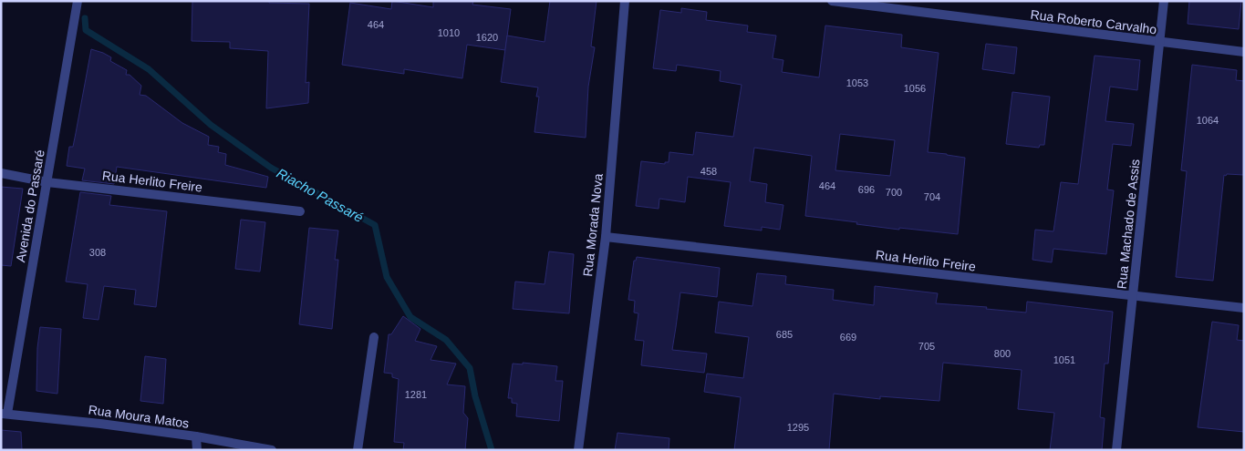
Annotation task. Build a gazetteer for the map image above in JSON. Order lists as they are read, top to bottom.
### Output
{
  "streets": {
    "street": [
      "Rua Roberto Carvalho",
      "Rua Herlito Freire",
      "Avenida do Passaré",
      "Rua Machado de Assis",
      "Rua Morada Nova",
      "Rua Moura Matos"
    ]
  },
  "crossings": [
    ["Rua Roberto Carvalho", "Rua Machado de Assis"],
    ["Rua Herlito Freire", "Avenida do Passaré"],
    ["Rua Herlito Freire", "Rua Machado de Assis"],
    ["Rua Herlito Freire", "Rua Morada Nova"],
    ["Avenida do Passaré", "Rua Moura Matos"]
  ],
  "water": ["Riacho Passaré"],
  "house_numbers": [
    "464",
    "1010",
    "1620",
    "1053",
    "1056",
    "1064",
    "458",
    "464",
    "696",
    "700",
    "704",
    "308",
    "685",
    "669",
    "705",
    "800",
    "1051",
    "1281",
    "1295"
  ]
}
